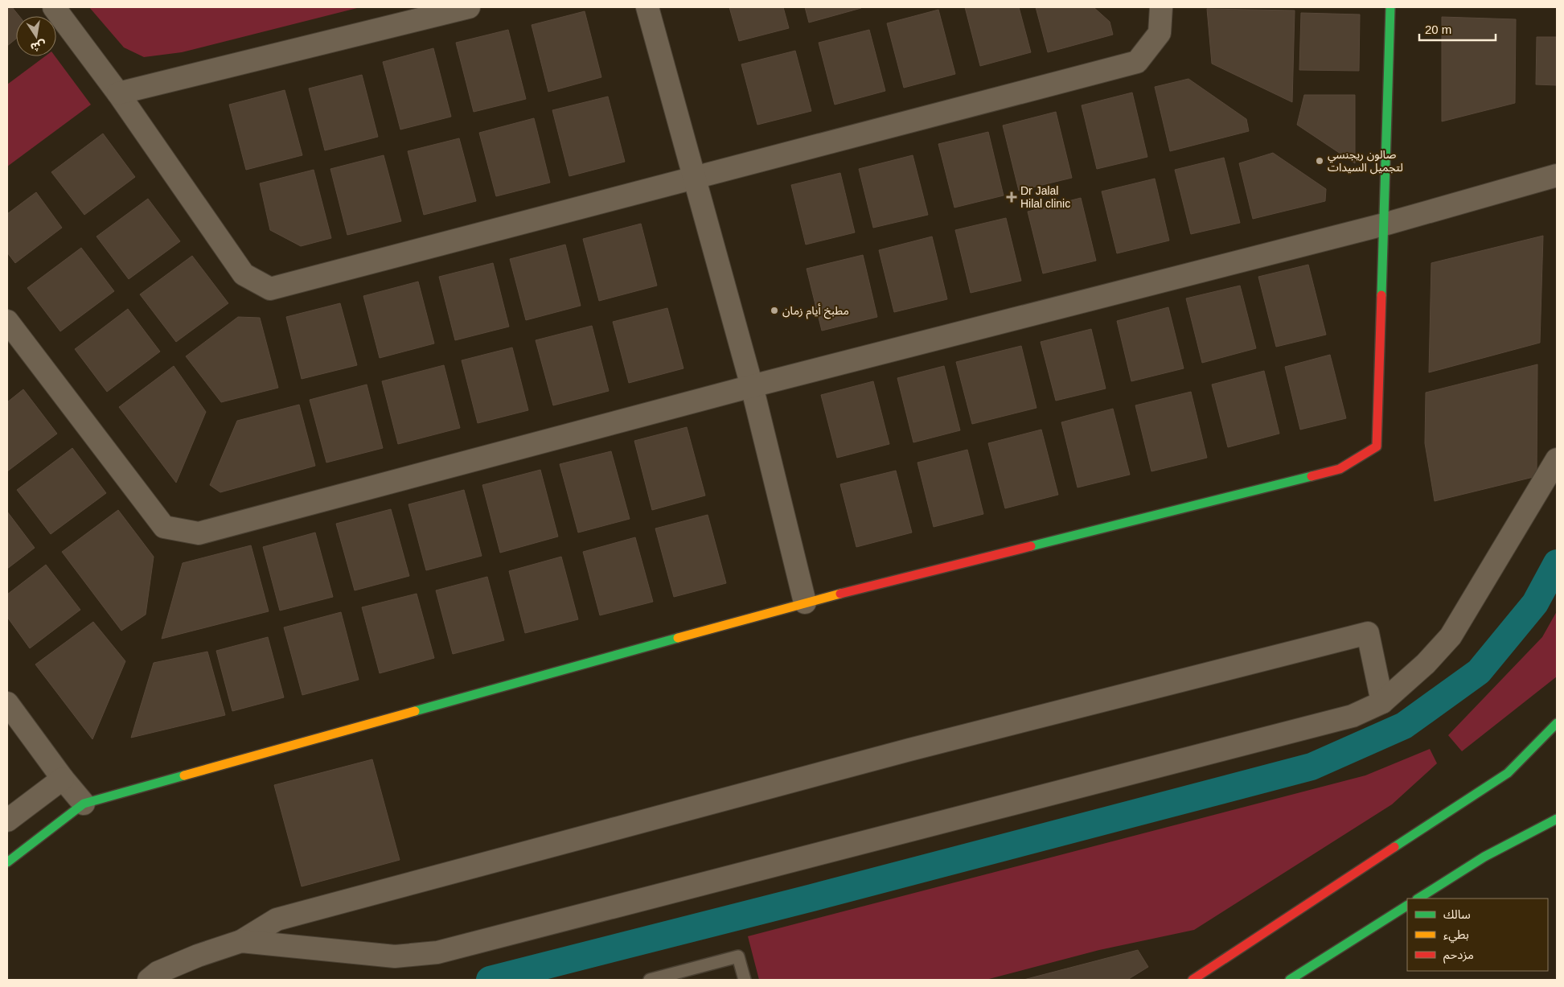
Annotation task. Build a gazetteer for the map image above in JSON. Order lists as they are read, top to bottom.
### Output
{
  "places": {
    "other": ["صالون ريجنسي لتجميل السيدات", "مطبخ أيام زمان"],
    "health": ["Dr Jalal Hilal clinic"]
  },
  "legend": ["سالك", "بطيء", "مزدحم"],
  "scale_bar": "20 m",
  "north": "bottom"
}
